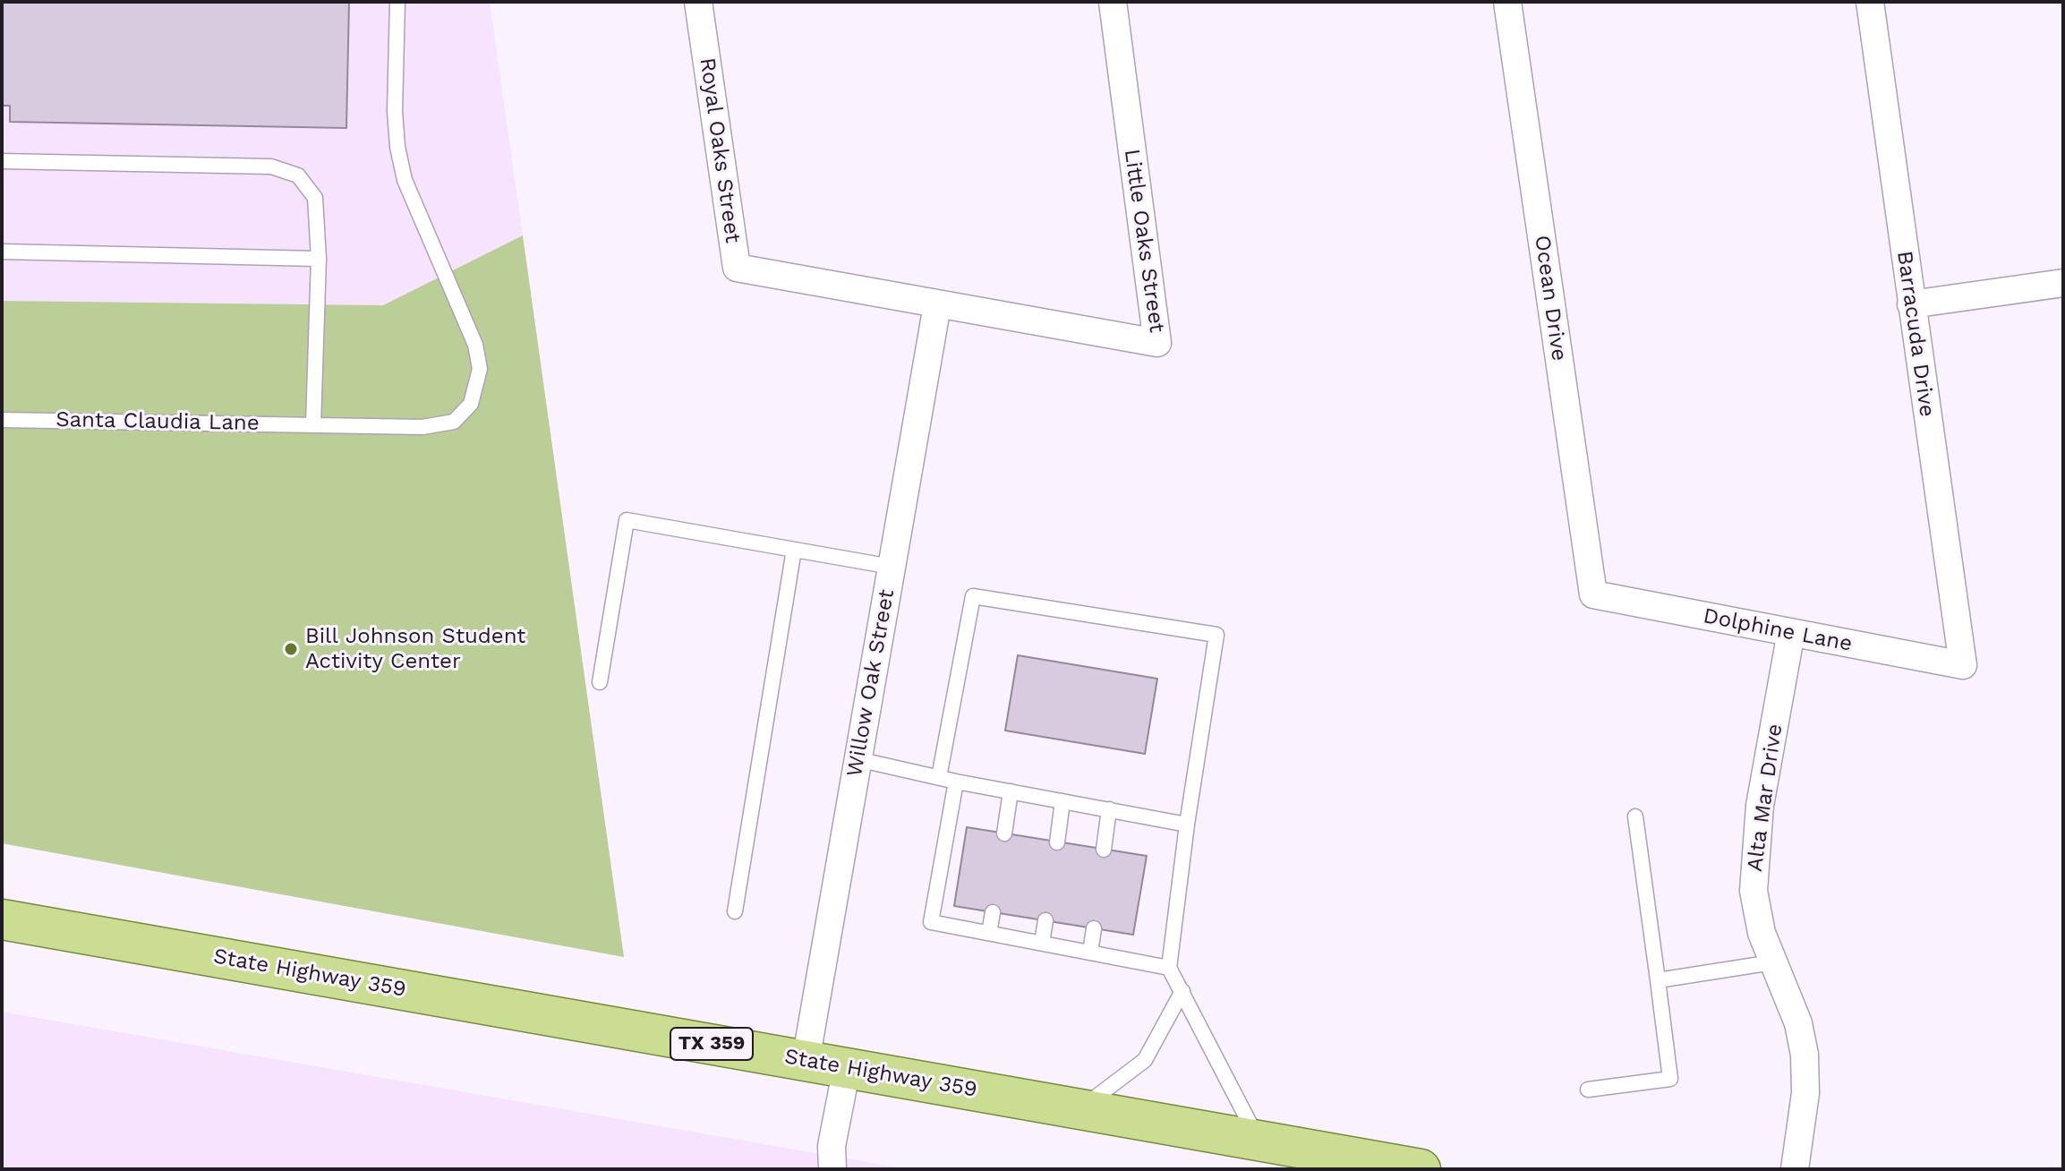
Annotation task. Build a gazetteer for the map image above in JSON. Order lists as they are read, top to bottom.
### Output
{
  "streets": {
    "main road": ["State Highway 359", "TX 359"],
    "street": [
      "Royal Oaks Street",
      "Little Oaks Street",
      "Ocean Drive",
      "Barracuda Drive",
      "Dolphine Lane",
      "Willow Oak Street",
      "Alta Mar Drive"
    ],
    "lane": ["Santa Claudia Lane"]
  },
  "crossings": [
    ["Royal Oaks Street", "Little Oaks Street"],
    ["Royal Oaks Street", "Willow Oak Street"],
    ["Little Oaks Street", "Willow Oak Street"],
    ["Ocean Drive", "Dolphine Lane"],
    ["Barracuda Drive", "Dolphine Lane"],
    ["Dolphine Lane", "Alta Mar Drive"],
    ["Willow Oak Street", "State Highway 359"]
  ],
  "places": ["Bill Johnson Student Activity Center"]
}
